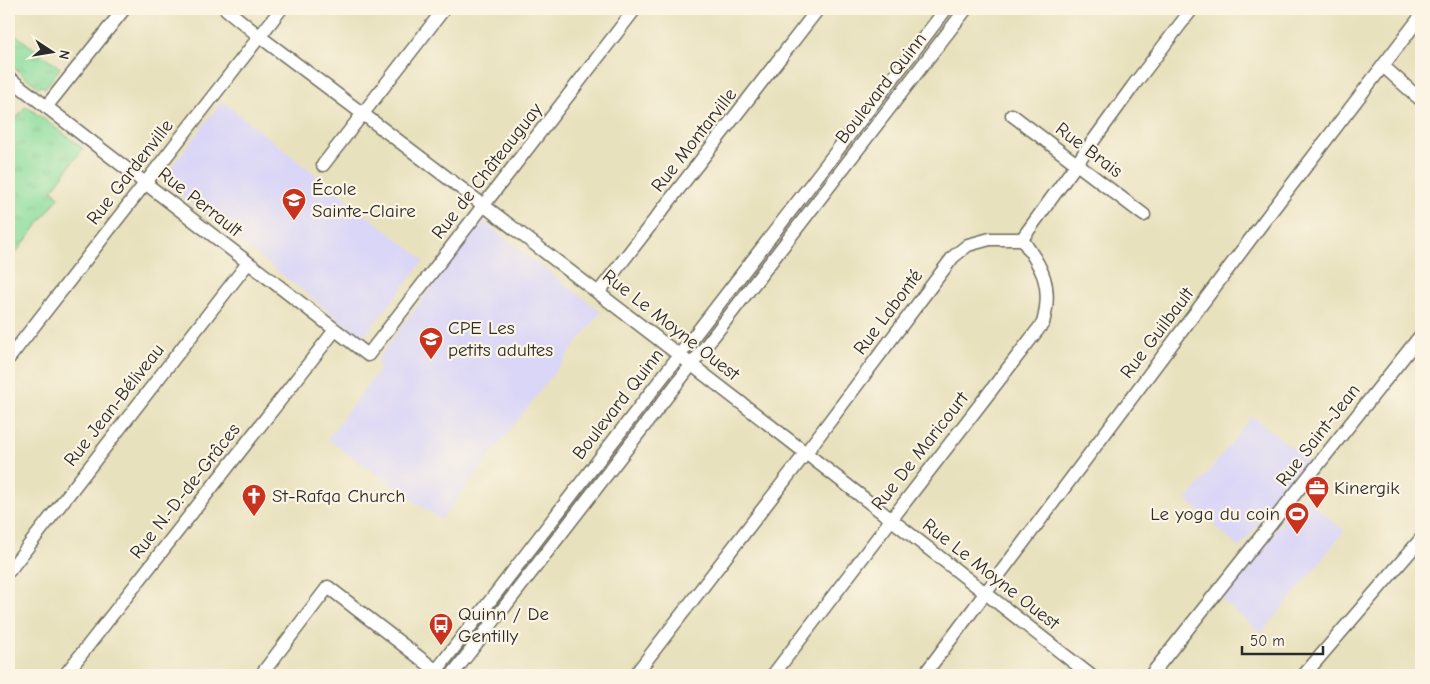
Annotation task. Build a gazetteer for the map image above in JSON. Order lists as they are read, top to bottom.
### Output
{
  "streets": {
    "street": [
      "Boulevard Quinn",
      "Rue Montarville",
      "Rue Brais",
      "Rue de Châteauguay",
      "Rue Gardenville",
      "Rue Perrault",
      "Rue Labonté",
      "Rue Le Moyne Ouest",
      "Rue Guilbault",
      "Rue Jean-Béliveau",
      "Rue Saint-Jean",
      "Rue De Maricourt",
      "Rue N.-D.-de-Grâces"
    ]
  },
  "crossings": [
    ["Boulevard Quinn", "Rue Le Moyne Ouest"],
    ["Rue Montarville", "Rue Le Moyne Ouest"],
    ["Rue de Châteauguay", "Rue Perrault"],
    ["Rue de Châteauguay", "Rue Le Moyne Ouest"],
    ["Rue Gardenville", "Rue Perrault"],
    ["Rue Gardenville", "Rue Le Moyne Ouest"],
    ["Rue Perrault", "Rue Jean-Béliveau"],
    ["Rue Perrault", "Rue N.-D.-de-Grâces"],
    ["Rue Labonté", "Rue Le Moyne Ouest"],
    ["Rue Labonté", "Rue De Maricourt"],
    ["Rue Le Moyne Ouest", "Rue Guilbault"],
    ["Rue Le Moyne Ouest", "Rue De Maricourt"]
  ],
  "places": {
    "school or university": ["École Sainte-Claire", "CPE Les petits adultes"],
    "office": ["Kinergik"],
    "church": ["St-Rafqa Church"],
    "sports": ["Le yoga du coin"],
    "bus stop": ["Quinn / De Gentilly"]
  },
  "scale_bar": "50 m",
  "north": "right"
}
